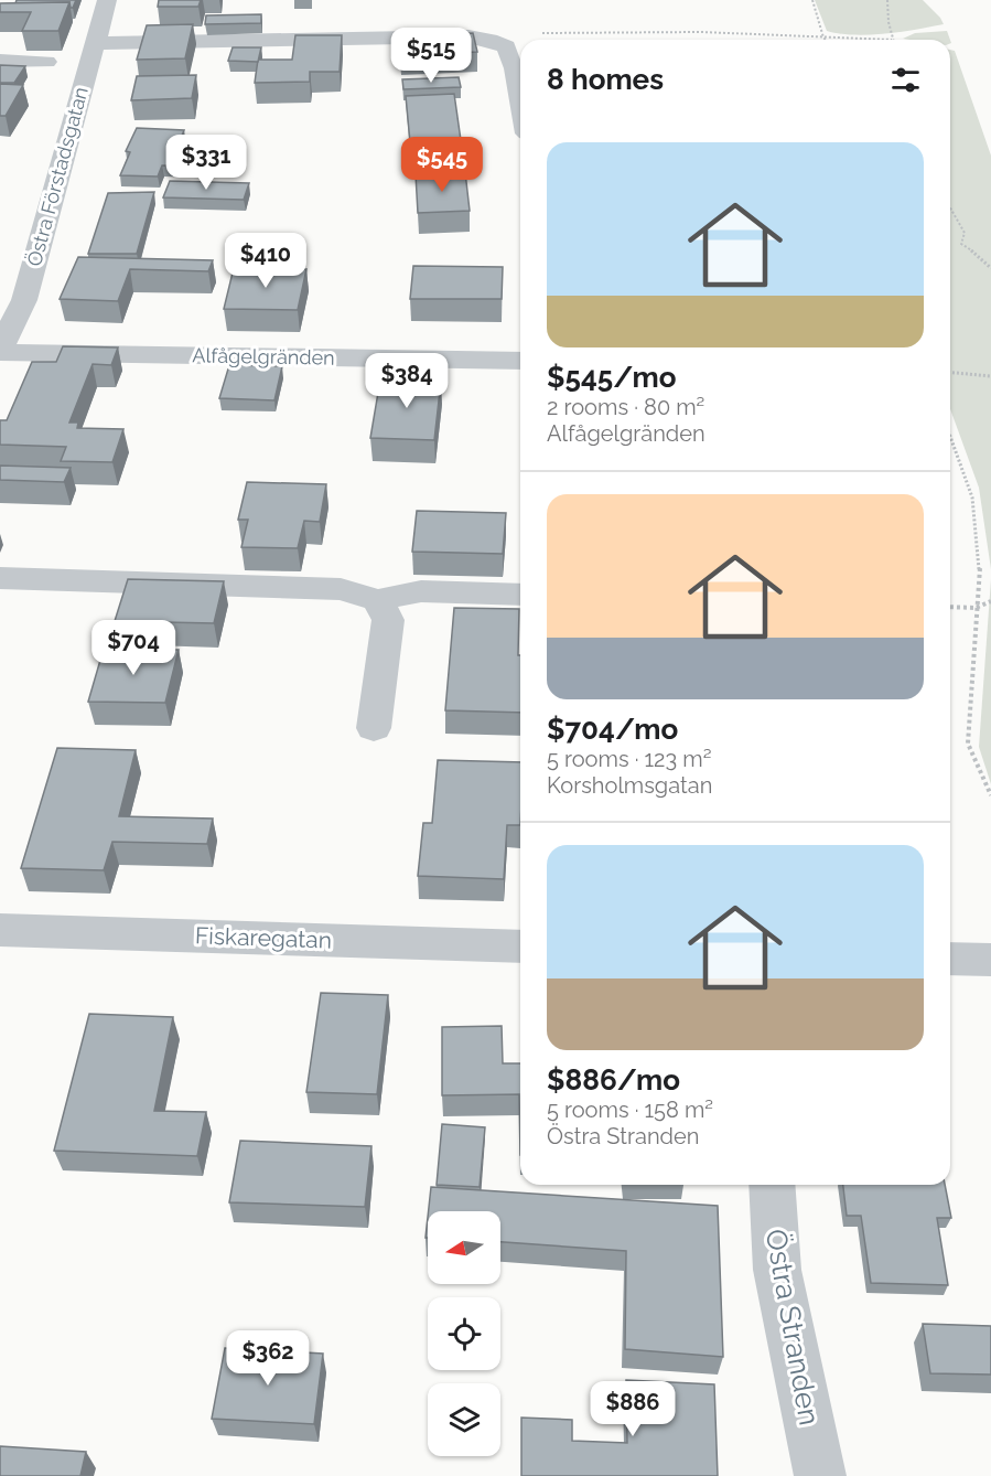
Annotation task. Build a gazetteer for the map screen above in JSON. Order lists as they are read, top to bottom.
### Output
{
  "streets": {
    "street": [
      "Östra Förstadsgatan",
      "Alfågelgränden",
      "Fiskaregatan",
      "Östra Stranden"
    ]
  },
  "crossings": [
    ["Östra Förstadsgatan", "Alfågelgränden"]
  ],
  "north": "left",
  "page": {
    "price": [
      "$515",
      "$331",
      "$545",
      "$410",
      "$384",
      "$704",
      "$362",
      "$886"
    ],
    "heading": "8 homes",
    "list": [
      {
        "name": "$545/mo",
        "note": "2 rooms · 80 m² · Alfågelgränden"
      },
      {
        "name": "$704/mo",
        "note": "5 rooms · 123 m² · Korsholmsgatan"
      },
      {
        "name": "$886/mo",
        "note": "5 rooms · 158 m² · Östra Stranden"
      }
    ]
  }
}
